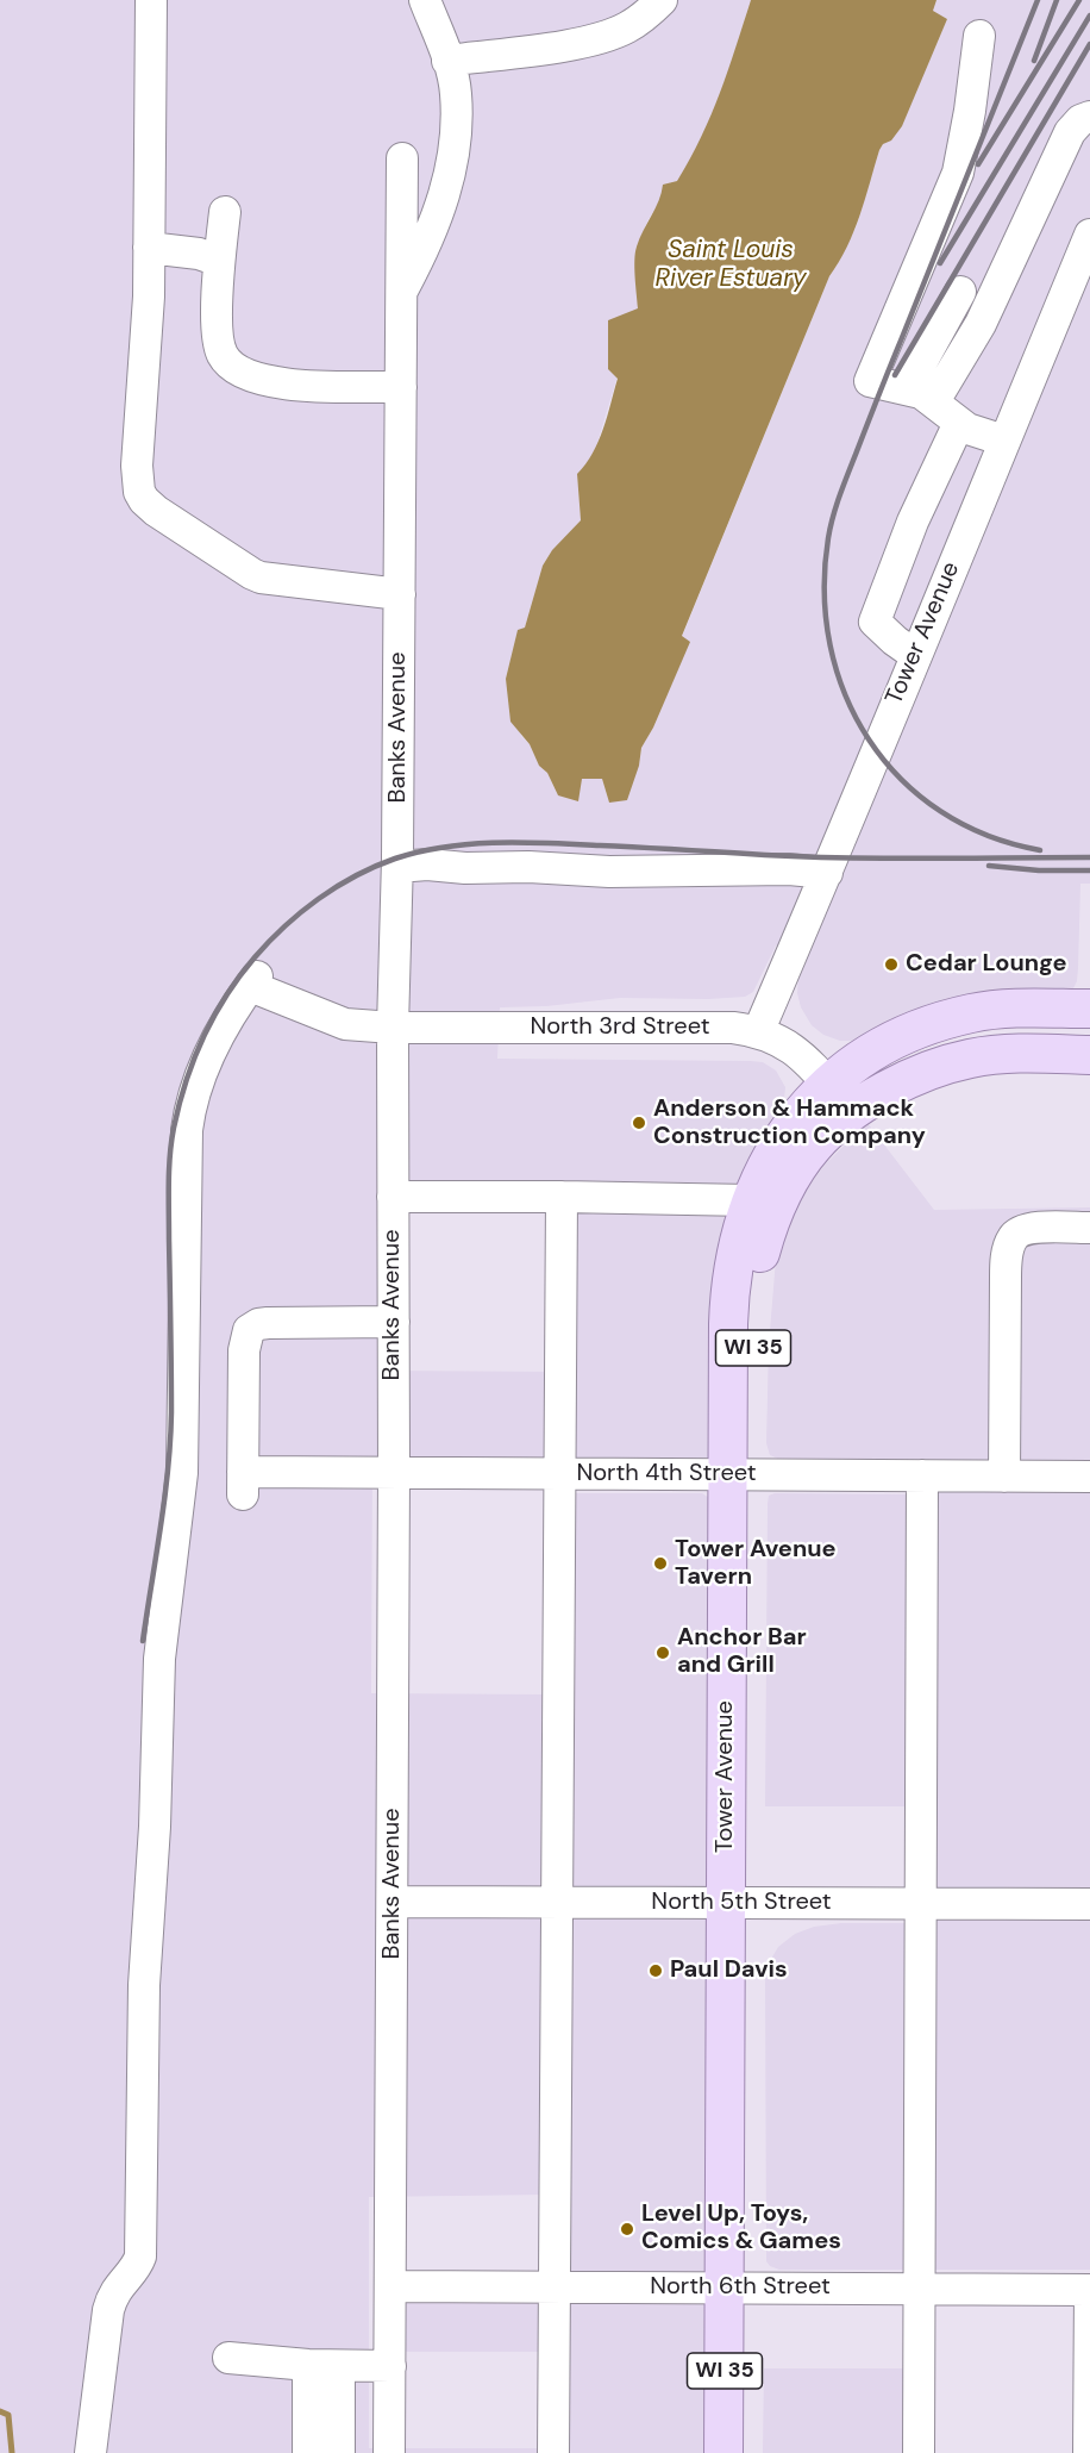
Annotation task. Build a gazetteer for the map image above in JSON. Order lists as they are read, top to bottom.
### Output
{
  "streets": {
    "main road": ["Tower Avenue", "WI 35"],
    "street": [
      "Banks Avenue",
      "North 3rd Street",
      "North 4th Street",
      "North 5th Street",
      "North 6th Street"
    ]
  },
  "crossings": [
    ["Tower Avenue", "North 3rd Street"],
    ["Tower Avenue", "WI 35"],
    ["Tower Avenue", "North 4th Street"],
    ["Tower Avenue", "North 5th Street"],
    ["Tower Avenue", "North 6th Street"],
    ["Banks Avenue", "North 3rd Street"],
    ["Banks Avenue", "North 4th Street"],
    ["Banks Avenue", "North 5th Street"],
    ["Banks Avenue", "North 6th Street"],
    ["North 3rd Street", "WI 35"]
  ],
  "water": ["Saint Louis River Estuary"],
  "places": [
    "Cedar Lounge",
    "Anderson & Hammack Construction Company",
    "Tower Avenue Tavern",
    "Anchor Bar and Grill",
    "Paul Davis",
    "Level Up, Toys, Comics & Games"
  ]
}
